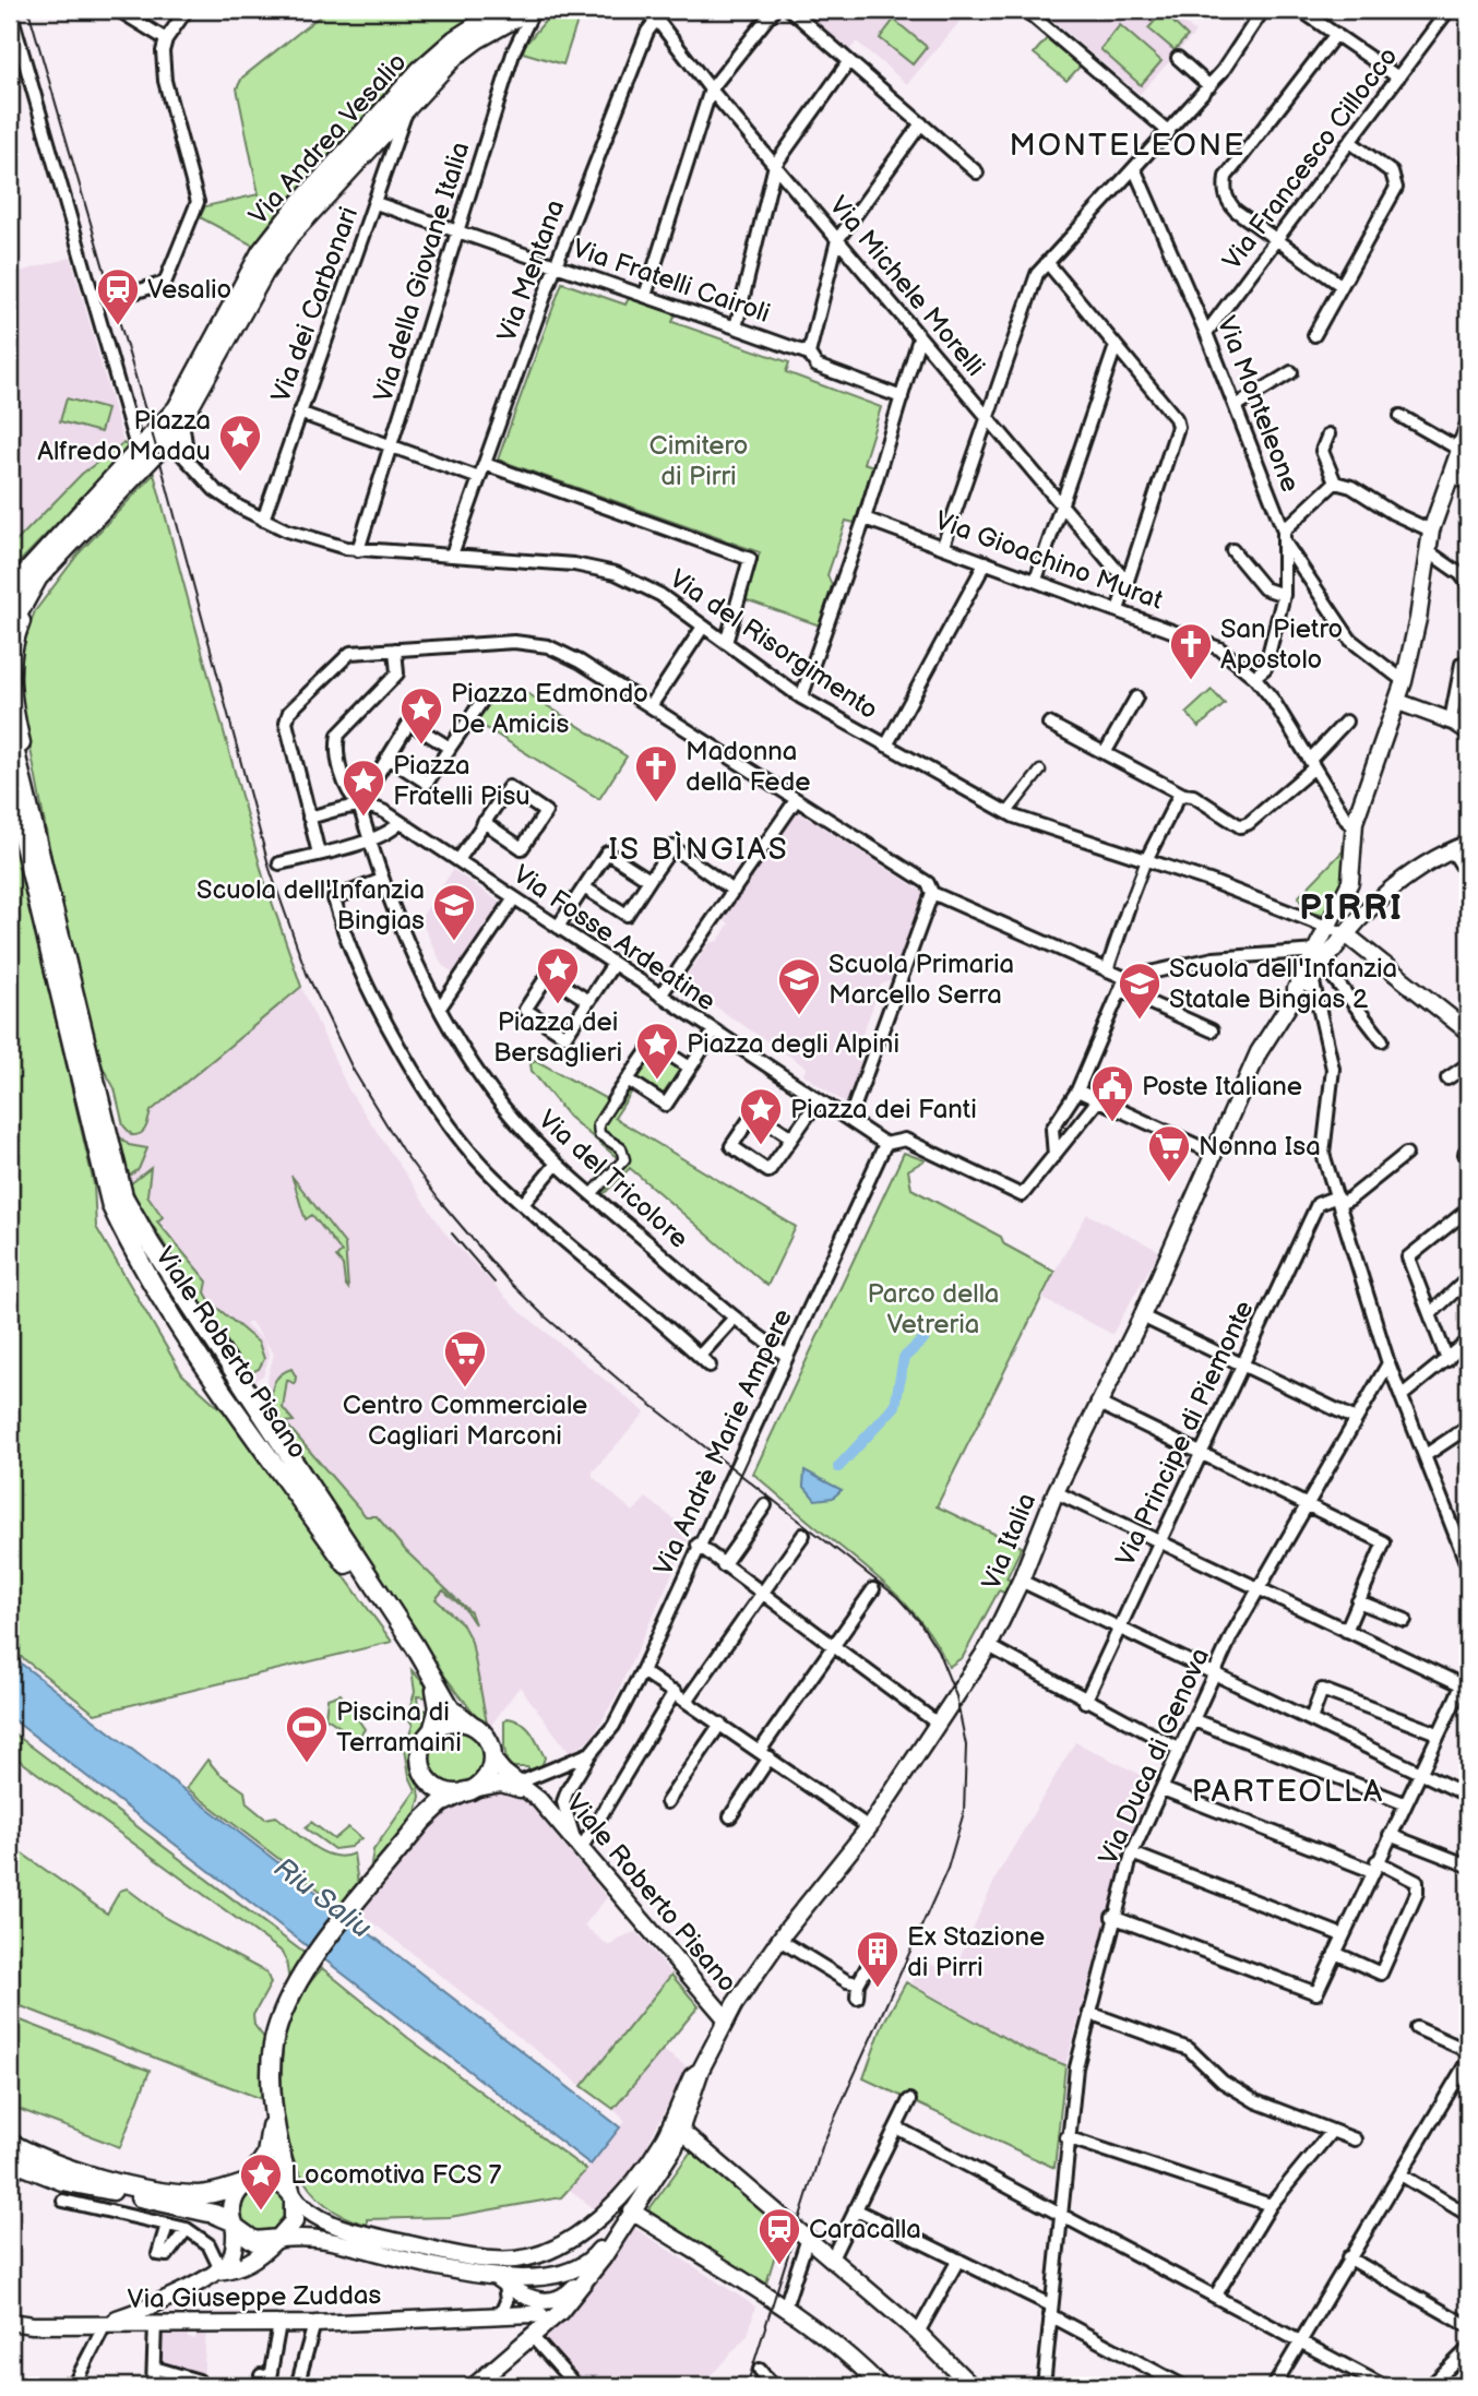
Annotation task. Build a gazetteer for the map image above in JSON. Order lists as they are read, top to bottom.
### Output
{
  "streets": {
    "main road": ["Via Andrea Vesalio", "Viale Roberto Pisano"],
    "street": [
      "Via Francesco Cillocco",
      "Via Mentana",
      "Via della Giovane Italia",
      "Via Fratelli Cairoli",
      "Via Michele Morelli",
      "Via dei Carbonari",
      "Via Monteleone",
      "Via Gioachino Murat",
      "Via del Risorgimento",
      "Via Fosse Ardeatine",
      "Via del Tricolore",
      "Via Principe di Piemonte",
      "Via Andrè Marie Ampere",
      "Via Italia",
      "Via Duca di Genova",
      "Via Giuseppe Zuddas"
    ]
  },
  "crossings": [
    ["Via Andrea Vesalio", "Via della Giovane Italia"],
    ["Via Andrea Vesalio", "Via dei Carbonari"],
    ["Via Andrea Vesalio", "Via del Risorgimento"],
    ["Via Andrea Vesalio", "Viale Roberto Pisano"],
    ["Via Francesco Cillocco", "Via Monteleone"],
    ["Via Mentana", "Via Fratelli Cairoli"],
    ["Via Mentana", "Via Michele Morelli"],
    ["Via Mentana", "Via del Risorgimento"],
    ["Via della Giovane Italia", "Via Fratelli Cairoli"],
    ["Via della Giovane Italia", "Via del Risorgimento"],
    ["Via Fratelli Cairoli", "Via dei Carbonari"],
    ["Via dei Carbonari", "Via del Risorgimento"],
    ["Via Fosse Ardeatine", "Via del Tricolore"],
    ["Via Fosse Ardeatine", "Via Andrè Marie Ampere"],
    ["Via del Tricolore", "Via Andrè Marie Ampere"],
    ["Viale Roberto Pisano", "Via Andrè Marie Ampere"],
    ["Viale Roberto Pisano", "Via Italia"]
  ],
  "districts": [
    "MONTELEONE",
    "IS BÌNGIAS",
    "PIRRI",
    "PARTEOLLA"
  ],
  "water": ["Riu Saliu"],
  "parks": ["Cimitero di Pirri", "Parco della Vetreria"],
  "places": {
    "station": ["Vesalio", "Caracalla"],
    "place": [
      "Piazza Alfredo Madau",
      "Piazza Edmondo De Amicis",
      "Piazza Fratelli Pisu",
      "Piazza dei Bersaglieri",
      "Piazza degli Alpini",
      "Piazza dei Fanti",
      "Locomotiva FCS 7"
    ],
    "church": ["San Pietro Apostolo", "Madonna della Fede"],
    "school or university": ["Scuola dell'Infanzia Bingias", "Scuola Primaria Marcello Serra", "Scuola dell'Infanzia Statale Bingias 2"],
    "public building": ["Poste Italiane"],
    "supermarket": ["Nonna Isa", "Centro Commerciale Cagliari Marconi"],
    "sports": ["Piscina di Terramaini"],
    "building": ["Ex Stazione di Pirri"]
  }
}
